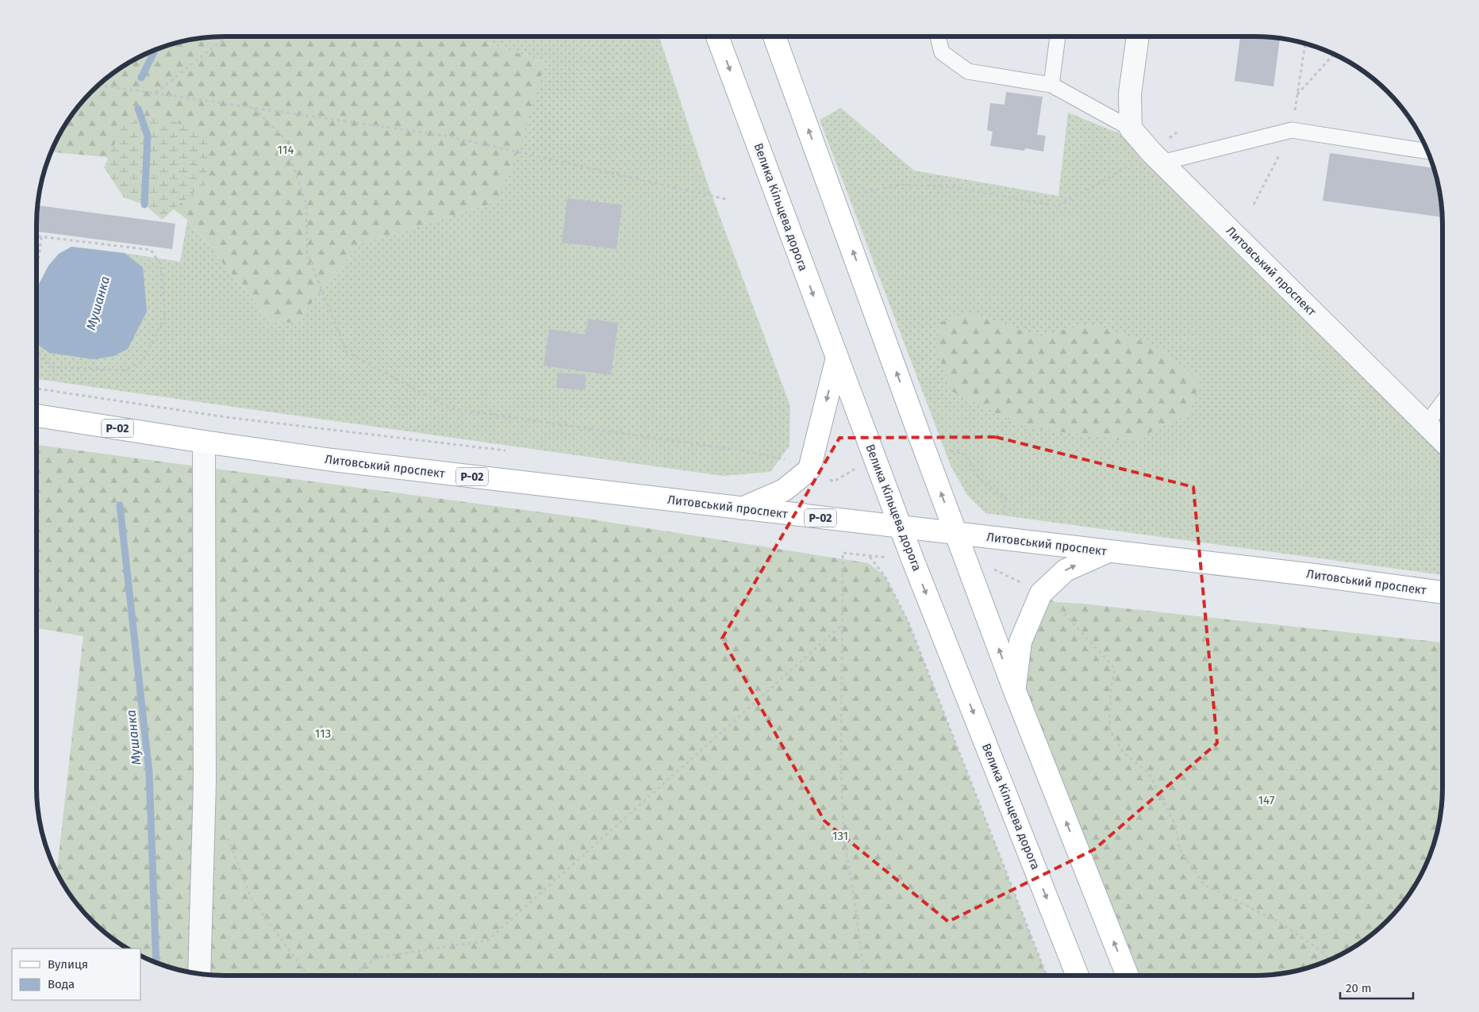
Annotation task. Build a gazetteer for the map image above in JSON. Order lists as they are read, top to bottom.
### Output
{
  "streets": {
    "main road": ["Велика Кільцева дорога", "Литовський проспект", "Р-02"]
  },
  "crossings": [
    ["Велика Кільцева дорога", "Литовський проспект"]
  ],
  "water": ["Мушанка"],
  "parks": [
    "114",
    "113",
    "147",
    "131"
  ],
  "legend": ["Вулиця", "Вода"],
  "scale_bar": "20 m"
}
